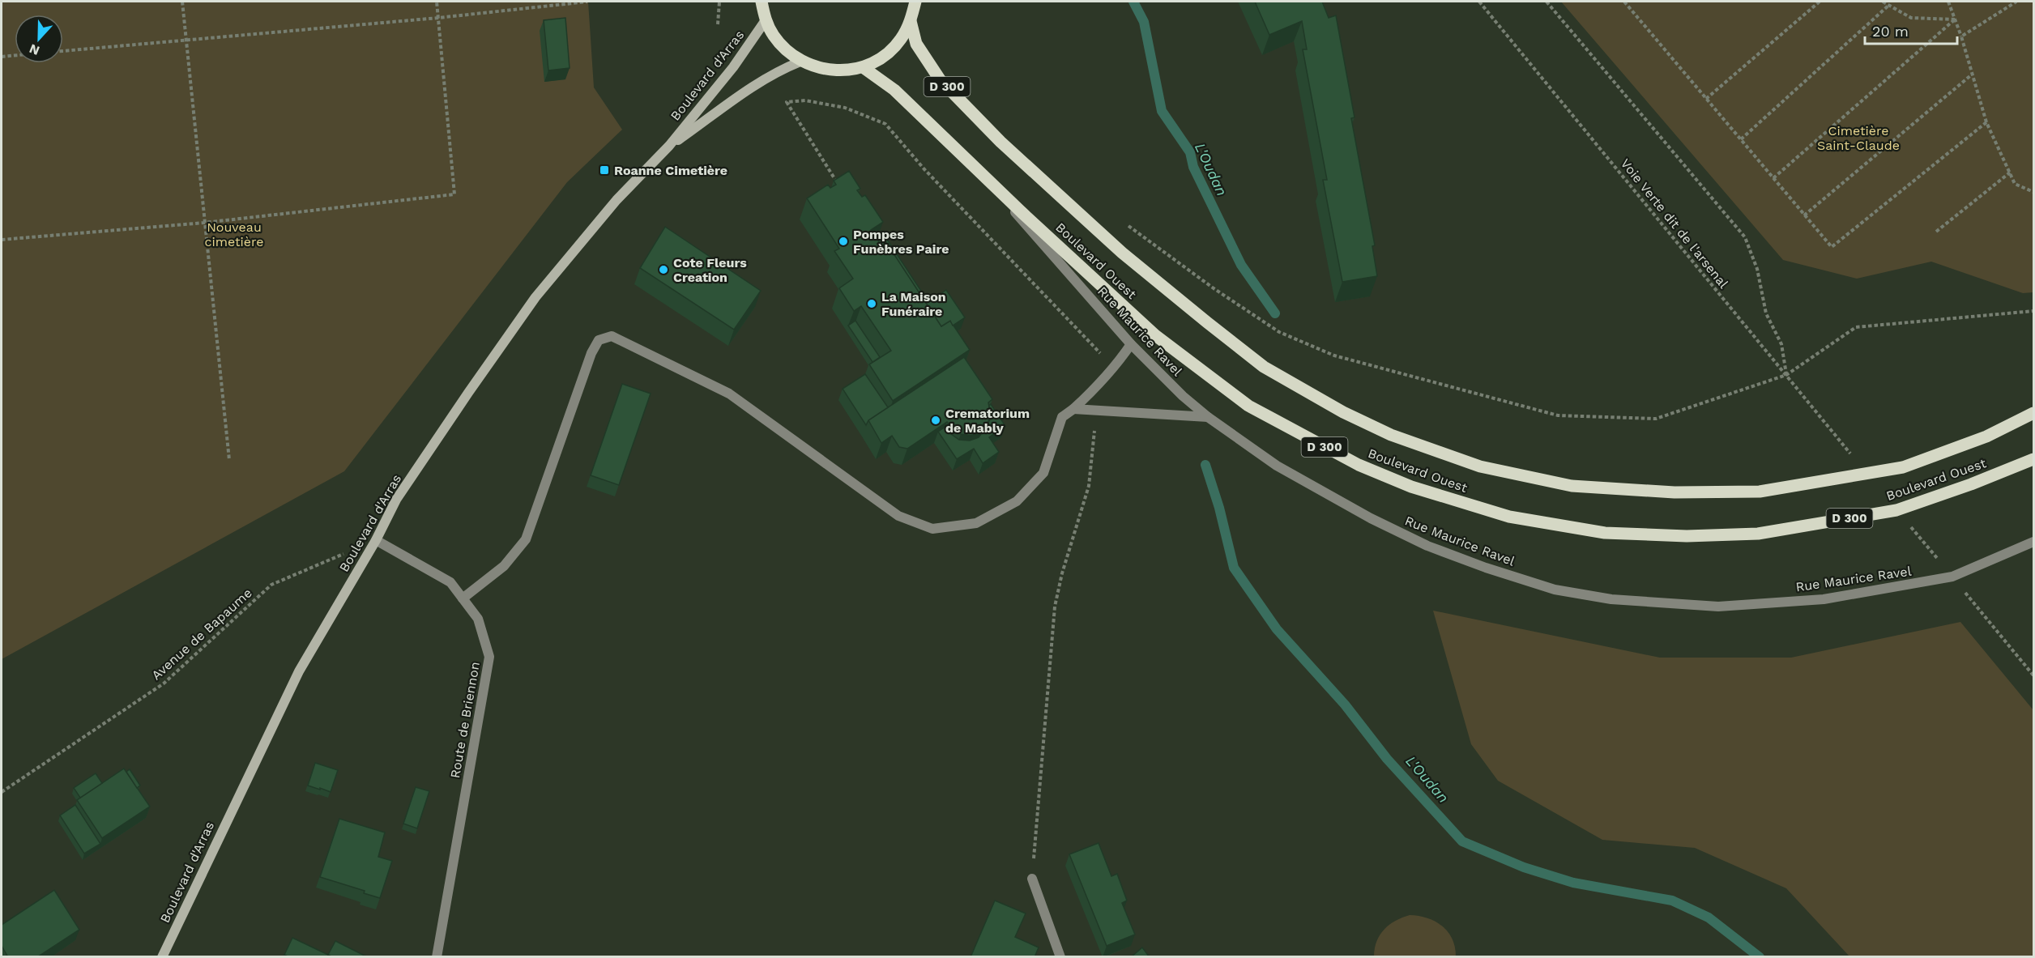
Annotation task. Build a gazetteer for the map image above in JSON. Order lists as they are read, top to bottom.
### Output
{
  "streets": {
    "main road": ["Boulevard d'Arras", "D 300", "Boulevard Ouest"],
    "street": ["Rue Maurice Ravel", "Route de Briennon"],
    "path": ["Voie Verte dit de l'arsenal", "Avenue de Bapaume"]
  },
  "crossings": [
    ["Boulevard d'Arras", "Avenue de Bapaume"],
    ["Boulevard d'Arras", "Route de Briennon"],
    ["Boulevard Ouest", "Rue Maurice Ravel"],
    ["Avenue de Bapaume", "Route de Briennon"]
  ],
  "water": ["L'Oudan"],
  "parks": ["Cimetière Saint-Claude", "Nouveau cimetière"],
  "places": {
    "transit": ["Roanne Cimetière"],
    "other": [
      "Pompes Funèbres Paire",
      "Cote Fleurs Creation",
      "La Maison Funéraire",
      "Crematorium de Mably"
    ]
  },
  "scale_bar": "20 m",
  "north": "bottom"
}
